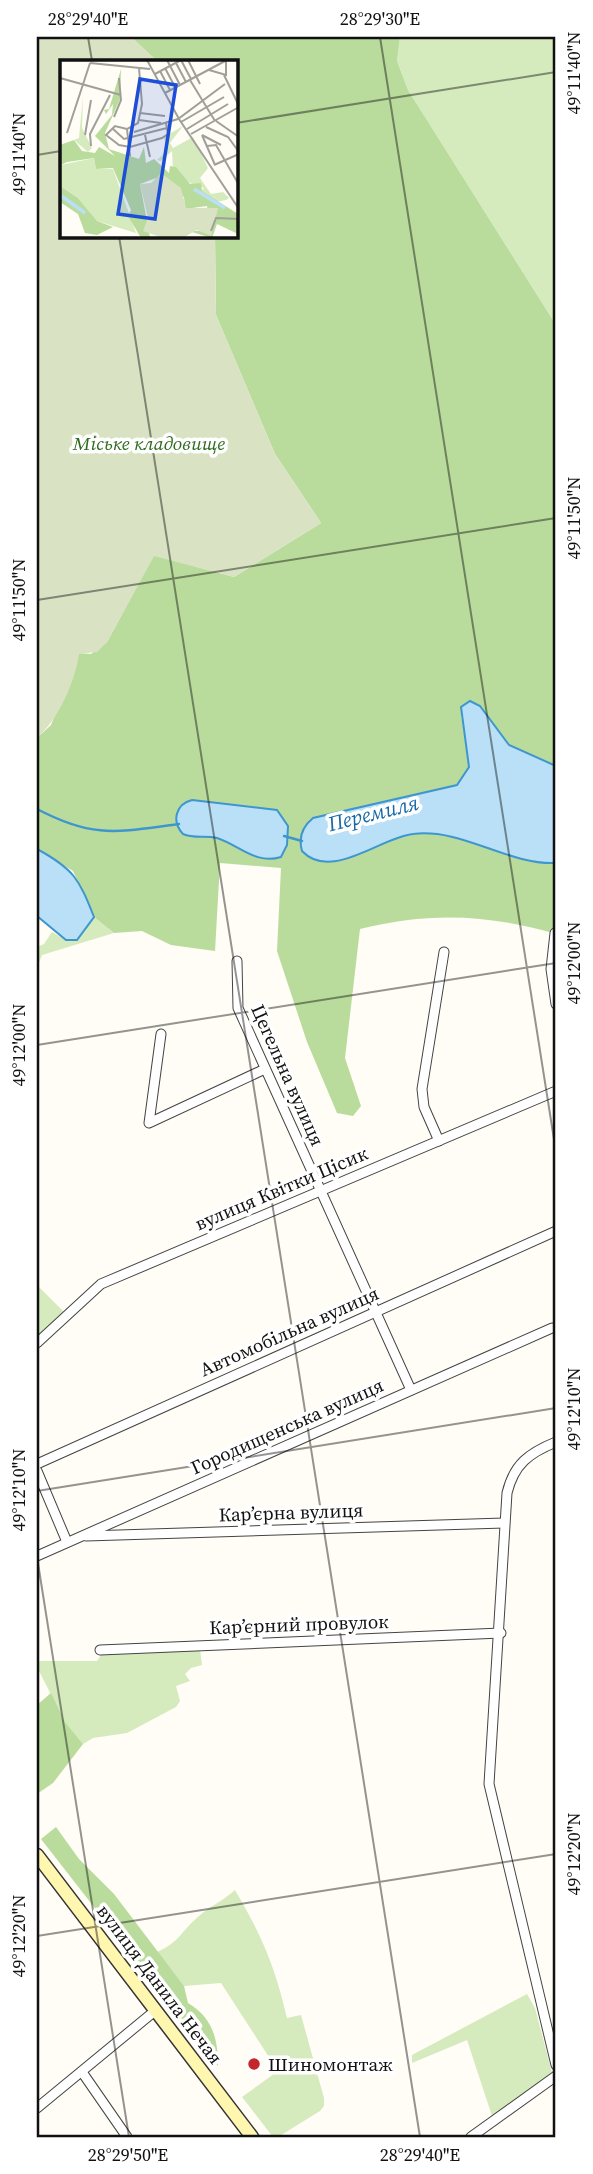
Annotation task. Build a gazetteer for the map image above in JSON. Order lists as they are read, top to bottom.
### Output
{
  "streets": {
    "main road": ["вулиця Данила Нечая"],
    "street": [
      "Цегельна вулиця",
      "вулиця Квітки Цісик",
      "Автомобільна вулиця",
      "Городищенська вулиця",
      "Карʼєрна вулиця",
      "Карʼєрний провулок"
    ]
  },
  "crossings": [
    ["Цегельна вулиця", "вулиця Квітки Цісик"],
    ["Цегельна вулиця", "Автомобільна вулиця"],
    ["Цегельна вулиця", "Городищенська вулиця"],
    ["Городищенська вулиця", "Карʼєрна вулиця"]
  ],
  "water": ["Перемиля"],
  "parks": ["Міське кладовище"],
  "places": ["Шиномонтаж"],
  "coordinates": [
    "28°29'40\"E",
    "28°29'30\"E",
    "49°11'40\"N",
    "49°11'50\"N",
    "49°12'00\"N",
    "49°12'10\"N",
    "49°12'20\"N",
    "28°29'50\"E"
  ]
}
